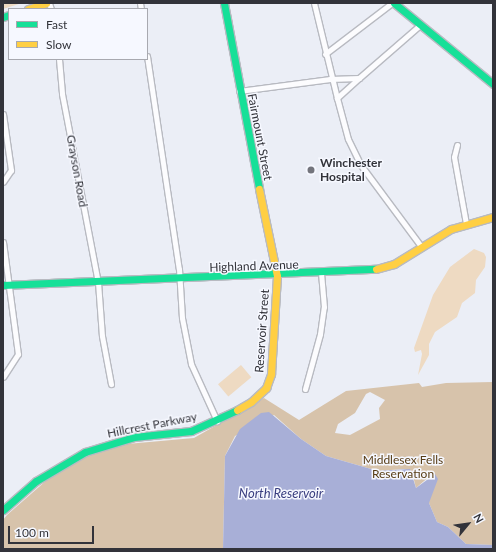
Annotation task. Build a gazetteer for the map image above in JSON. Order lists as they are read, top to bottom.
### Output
{
  "streets": {
    "street": [
      "Fairmount Street",
      "Grayson Road",
      "Highland Avenue",
      "Reservoir Street",
      "Hillcrest Parkway"
    ]
  },
  "crossings": [
    ["Fairmount Street", "Highland Avenue"],
    ["Fairmount Street", "Reservoir Street"],
    ["Grayson Road", "Highland Avenue"],
    ["Highland Avenue", "Reservoir Street"],
    ["Reservoir Street", "Hillcrest Parkway"]
  ],
  "water": ["North Reservoir"],
  "parks": ["Middlesex Fells Reservation"],
  "places": ["Winchester Hospital"],
  "legend": ["Fast", "Slow"],
  "scale_bar": "100 m",
  "north": "top right"
}
